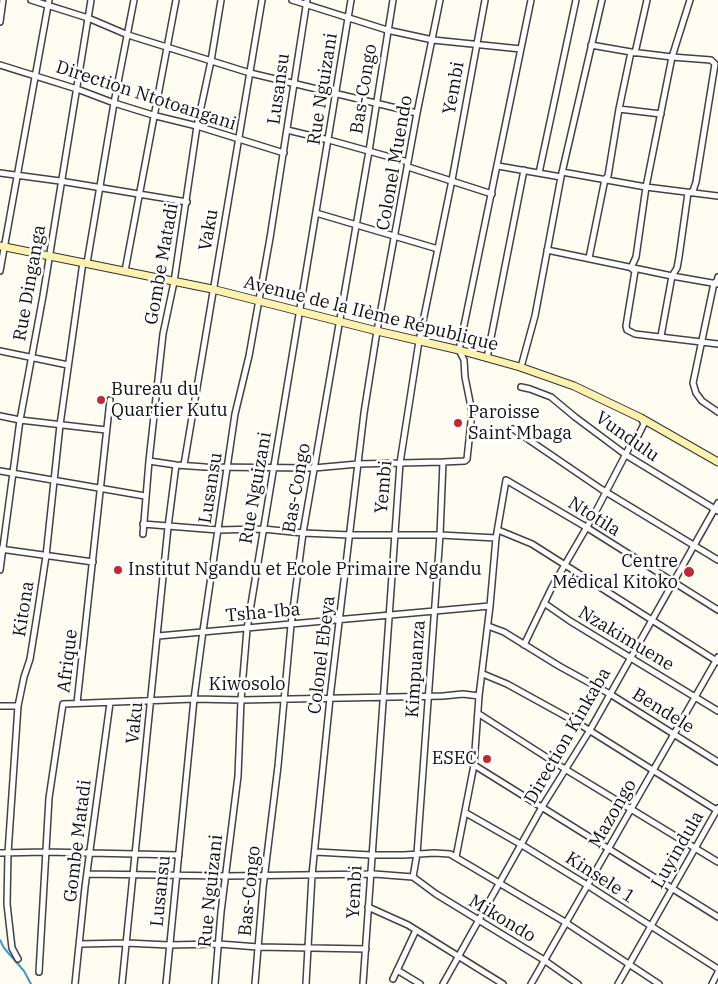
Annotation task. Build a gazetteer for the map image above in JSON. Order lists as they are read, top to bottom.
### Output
{
  "streets": {
    "street": [
      "Yembi",
      "Lusansu",
      "Rue Nguizani",
      "Bas-Congo",
      "Direction Ntotoangani",
      "Colonel Muendo",
      "Vaku",
      "Gombe Matadi",
      "Rue Dinganga",
      "Avenue de la IIème République",
      "Vundulu",
      "Ntotila",
      "Kitona",
      "Tsha-Iba",
      "Nzakimuene",
      "Colonel Ebeya",
      "Afrique",
      "Kimpuanza",
      "Kiwosolo",
      "Bendele",
      "Direction Kinkaba",
      "Mazongo",
      "Luyindula",
      "Kinsele 1",
      "Mikondo"
    ]
  },
  "crossings": [
    ["Yembi", "Avenue de la IIème République"],
    ["Yembi", "Tsha-Iba"],
    ["Yembi", "Kiwosolo"],
    ["Lusansu", "Direction Ntotoangani"],
    ["Lusansu", "Avenue de la IIème République"],
    ["Lusansu", "Tsha-Iba"],
    ["Lusansu", "Kiwosolo"],
    ["Rue Nguizani", "Avenue de la IIème République"],
    ["Rue Nguizani", "Tsha-Iba"],
    ["Rue Nguizani", "Kiwosolo"],
    ["Bas-Congo", "Avenue de la IIème République"],
    ["Bas-Congo", "Tsha-Iba"],
    ["Bas-Congo", "Kiwosolo"],
    ["Direction Ntotoangani", "Vaku"],
    ["Direction Ntotoangani", "Gombe Matadi"],
    ["Direction Ntotoangani", "Rue Dinganga"],
    ["Direction Ntotoangani", "Kitona"],
    ["Colonel Muendo", "Avenue de la IIème République"],
    ["Colonel Muendo", "Colonel Ebeya"],
    ["Vaku", "Avenue de la IIème République"],
    ["Vaku", "Tsha-Iba"],
    ["Vaku", "Kiwosolo"],
    ["Gombe Matadi", "Avenue de la IIème République"],
    ["Gombe Matadi", "Kiwosolo"],
    ["Rue Dinganga", "Avenue de la IIème République"],
    ["Avenue de la IIème République", "Kitona"],
    ["Avenue de la IIème République", "Colonel Ebeya"],
    ["Vundulu", "Direction Kinkaba"],
    ["Ntotila", "Direction Kinkaba"],
    ["Tsha-Iba", "Colonel Ebeya"],
    ["Tsha-Iba", "Kimpuanza"],
    ["Nzakimuene", "Direction Kinkaba"],
    ["Nzakimuene", "Mazongo"],
    ["Colonel Ebeya", "Kiwosolo"],
    ["Afrique", "Kiwosolo"],
    ["Kimpuanza", "Kiwosolo"],
    ["Kimpuanza", "Mikondo"],
    ["Bendele", "Direction Kinkaba"],
    ["Bendele", "Mazongo"],
    ["Direction Kinkaba", "Kinsele 1"],
    ["Direction Kinkaba", "Mikondo"],
    ["Mazongo", "Kinsele 1"],
    ["Mazongo", "Mikondo"],
    ["Luyindula", "Kinsele 1"]
  ],
  "places": [
    "Bureau du Quartier Kutu",
    "Paroisse Saint Mbaga",
    "Institut Ngandu et Ecole Primaire Ngandu",
    "Centre Médical Kitoko",
    "ESEC"
  ]
}
